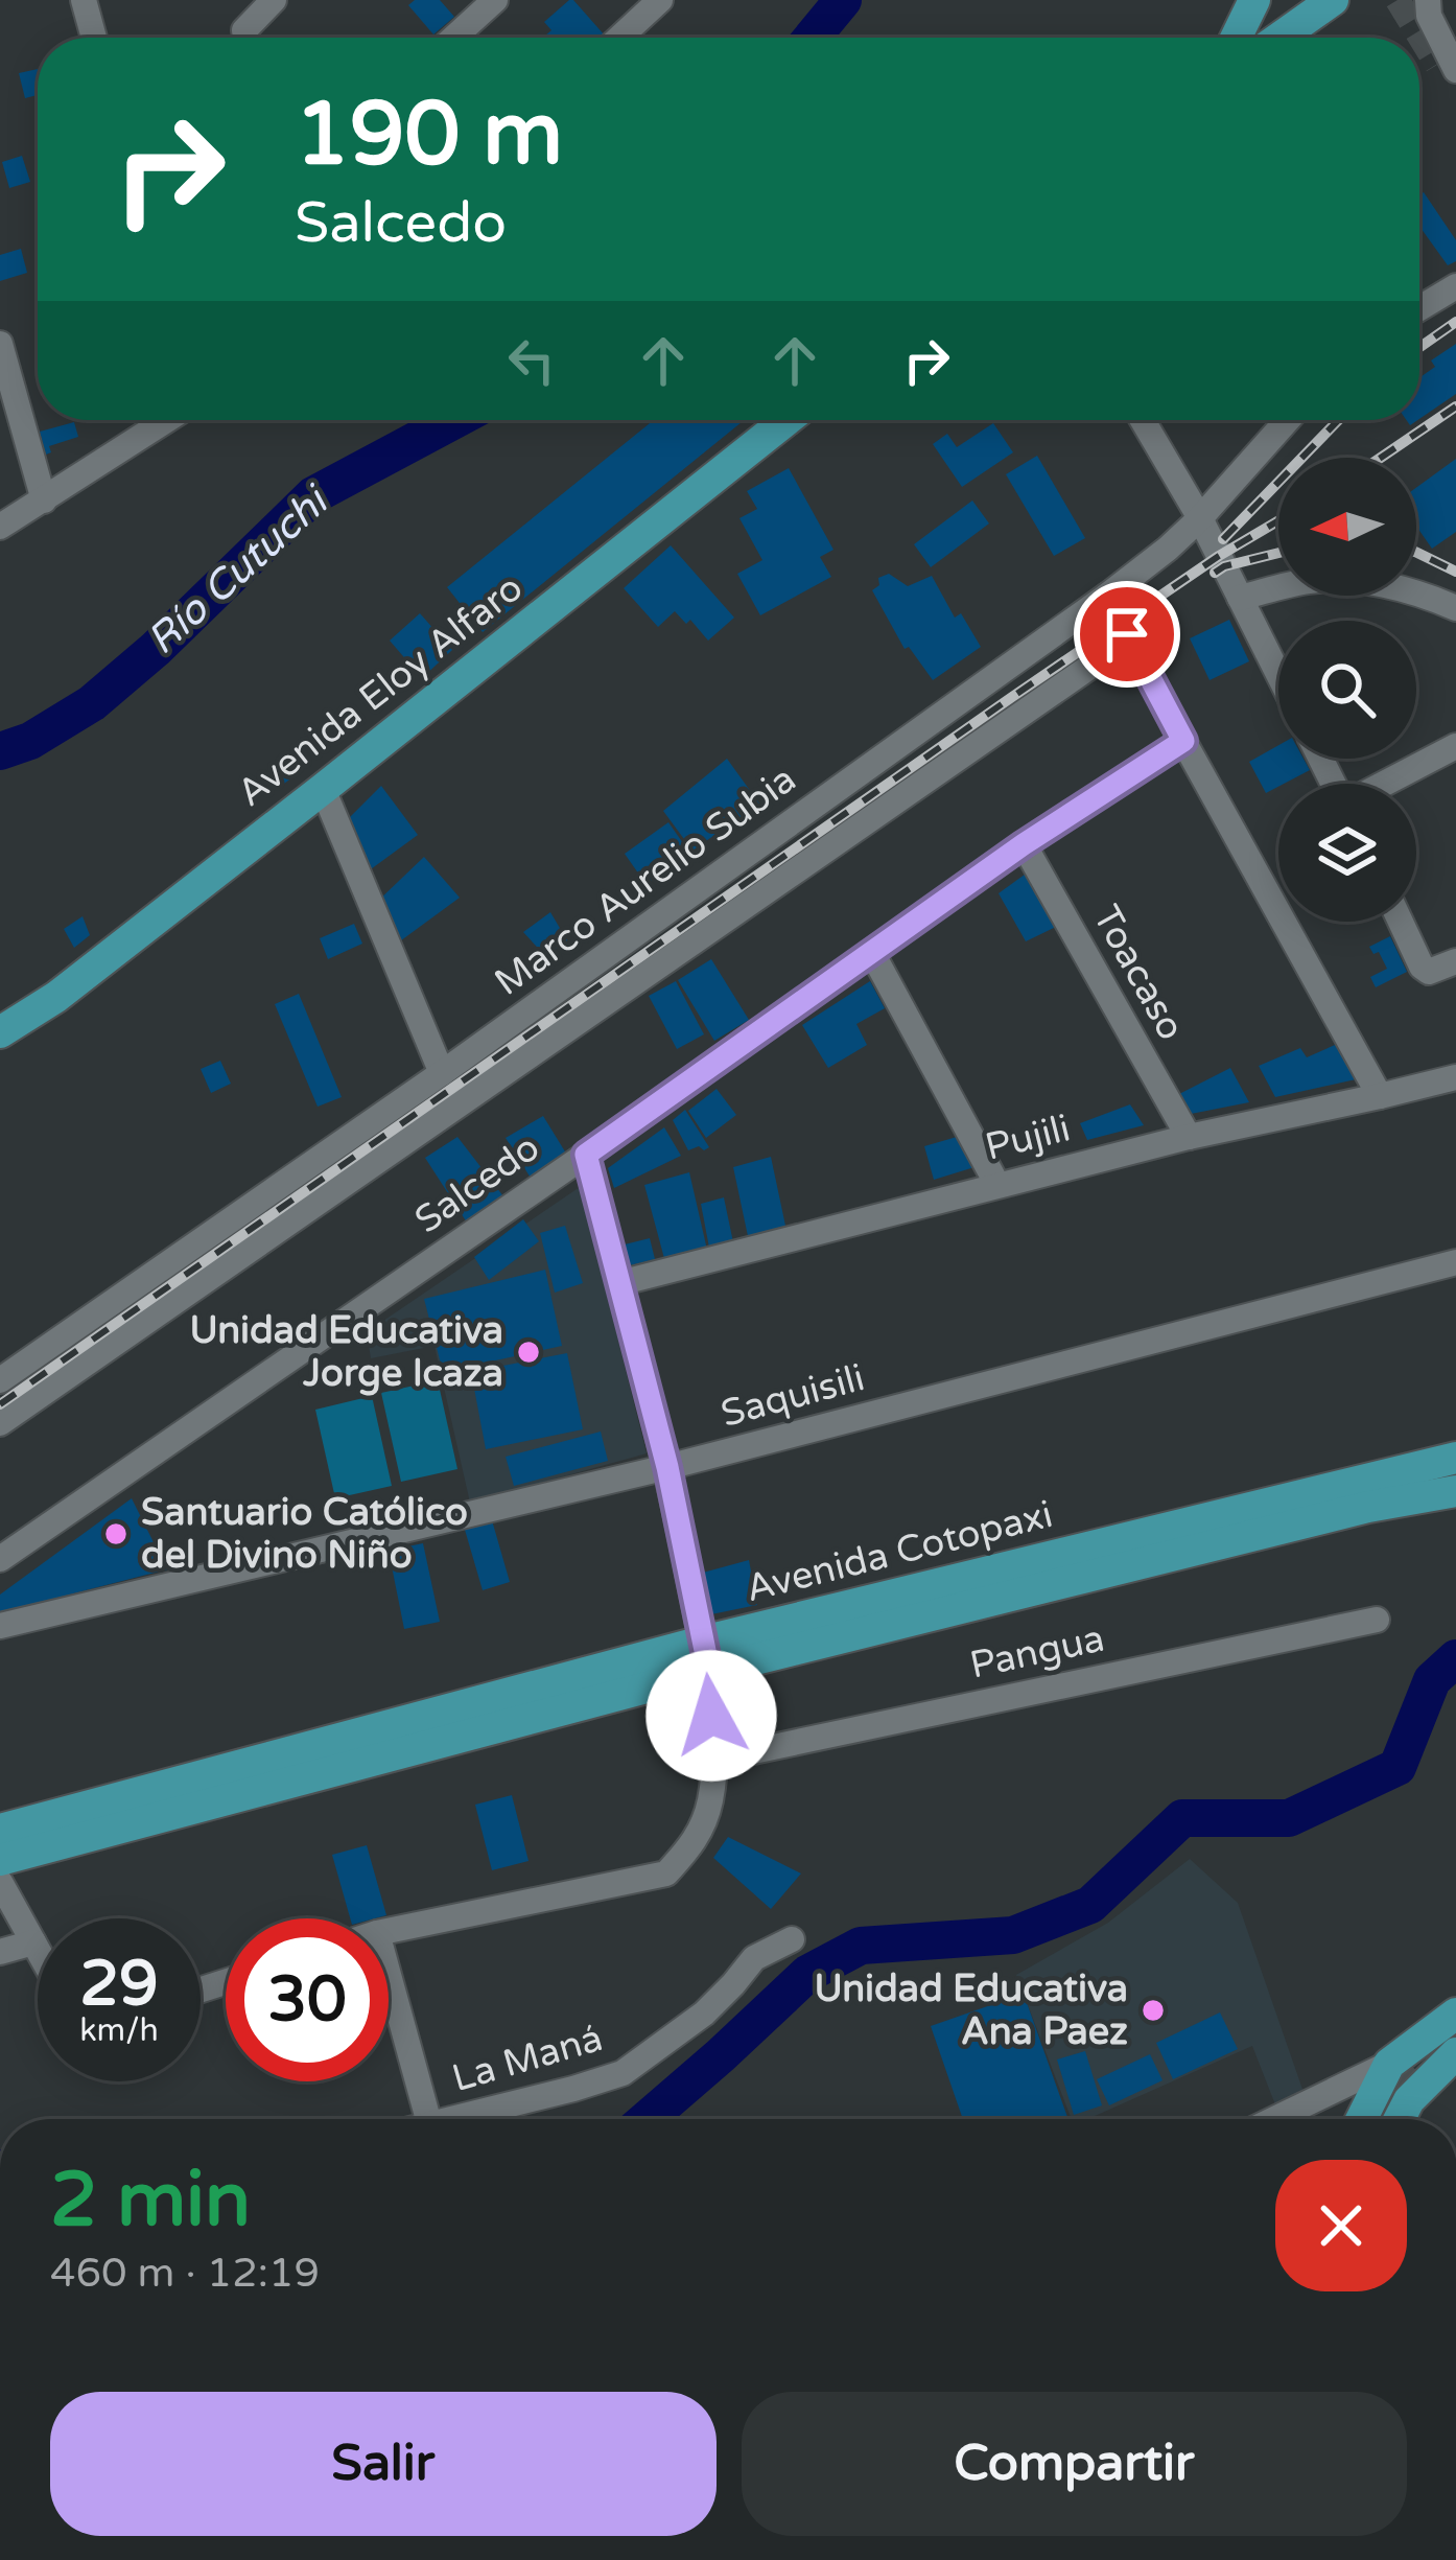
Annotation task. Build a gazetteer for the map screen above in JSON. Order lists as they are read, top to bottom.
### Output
{
  "streets": {
    "main road": ["Avenida Eloy Alfaro", "Avenida Cotopaxi"],
    "street": [
      "Marco Aurelio Subia",
      "Toacaso",
      "Pujili",
      "Salcedo",
      "Saquisili",
      "Pangua",
      "La Maná"
    ]
  },
  "crossings": [
    ["Toacaso", "Pujili"],
    ["Toacaso", "Salcedo"]
  ],
  "water": ["Río Cutuchi"],
  "places": ["Unidad Educativa Jorge Icaza", "Santuario Católico del Divino Niño", "Unidad Educativa Ana Paez"],
  "north": "left",
  "page": {
    "turn": ["190 m", "Salcedo"],
    "speed": "29 km/h",
    "limit": "30",
    "heading": ["2 min", "460 m · 12:19"],
    "buttons": ["Salir", "Compartir"]
  }
}
